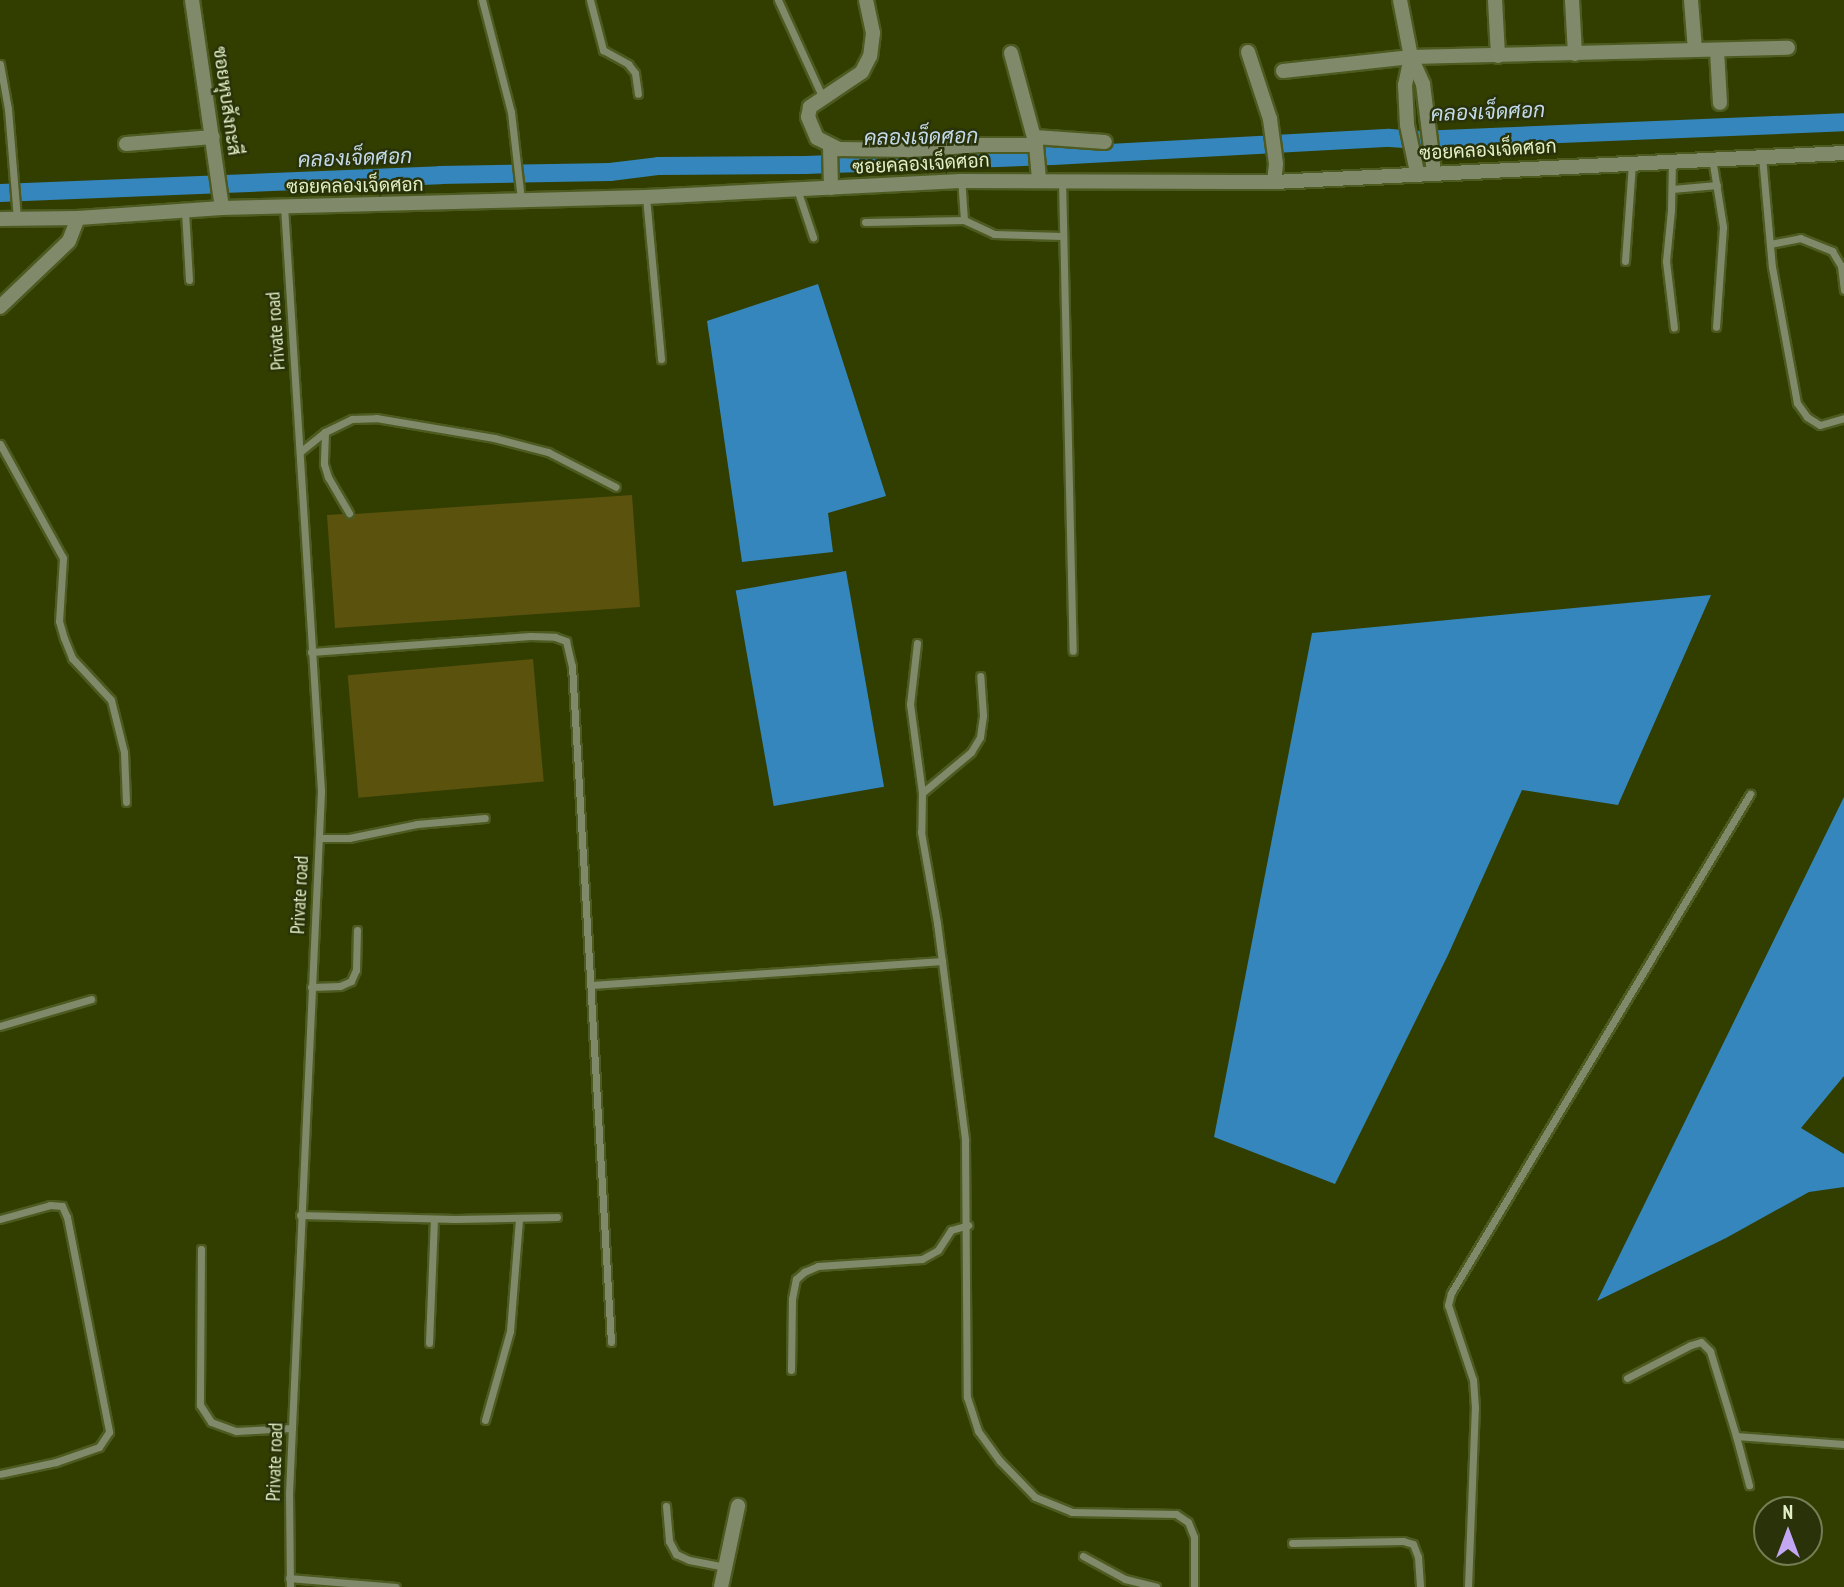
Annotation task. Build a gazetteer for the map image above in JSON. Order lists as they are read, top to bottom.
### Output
{
  "streets": {
    "street": ["ซอยหุบสังกะสี", "ซอยคลองเจ็ดศอก"],
    "lane": ["Private road"]
  },
  "crossings": [
    ["ซอยหุบสังกะสี", "ซอยคลองเจ็ดศอก"],
    ["ซอยคลองเจ็ดศอก", "Private road"]
  ],
  "water": ["คลองเจ็ดศอก"],
  "north": "top"
}
